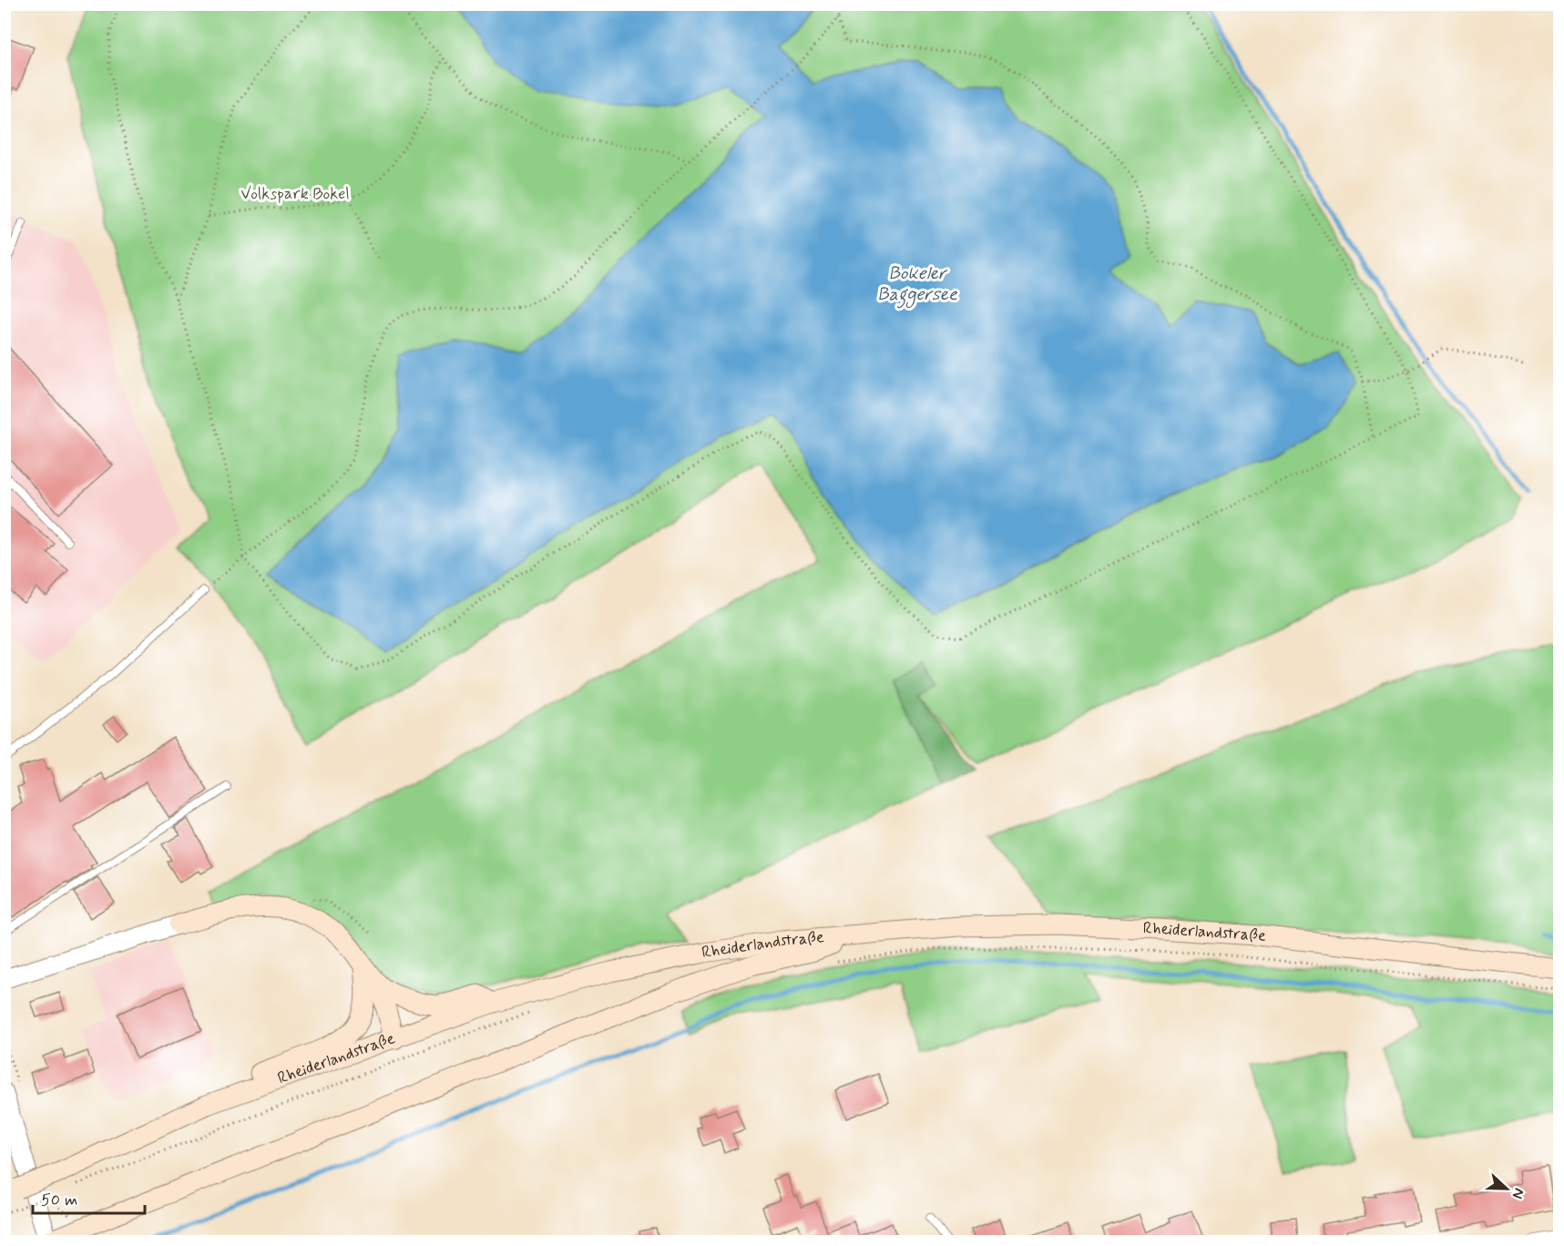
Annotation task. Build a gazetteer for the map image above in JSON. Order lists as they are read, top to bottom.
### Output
{
  "streets": {
    "main road": ["Rheiderlandstraße"]
  },
  "water": ["Bokeler Baggersee"],
  "parks": ["Volkspark Bokel"],
  "scale_bar": "50 m",
  "north": "right"
}
